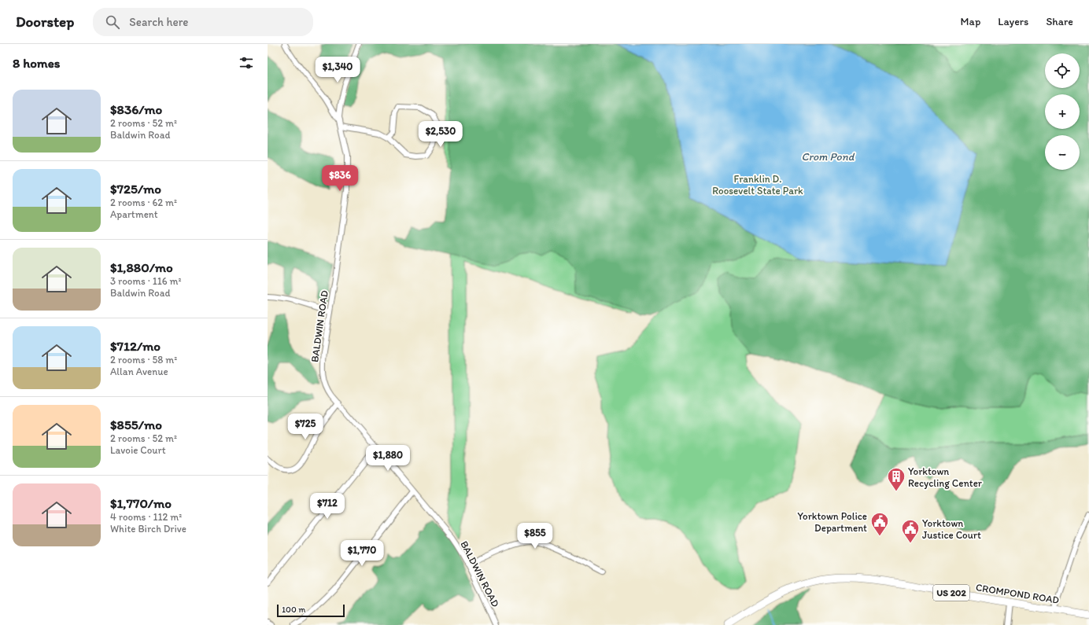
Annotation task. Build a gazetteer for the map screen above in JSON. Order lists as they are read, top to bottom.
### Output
{
  "streets": {
    "highway": ["US 202", "CROMPOND ROAD"],
    "street": ["BALDWIN ROAD"]
  },
  "water": ["Crom Pond"],
  "parks": ["Franklin D. Roosevelt State Park"],
  "places": {
    "building": ["Yorktown Recycling Center"],
    "public building": ["Yorktown Police Department", "Yorktown Justice Court"]
  },
  "scale_bar": "100 m",
  "page": {
    "header": "Doorstep",
    "search": "Search here",
    "nav": ["Map", "Layers", "Share"],
    "heading": "8 homes",
    "map_buttons": ["+", "−"],
    "price": [
      "$1,340",
      "$2,530",
      "$836",
      "$725",
      "$1,880",
      "$712",
      "$855",
      "$1,770"
    ],
    "list": [
      {
        "name": "$836/mo",
        "note": "2 rooms · 52 m² · Baldwin Road"
      },
      {
        "name": "$725/mo",
        "note": "2 rooms · 62 m² · Apartment"
      },
      {
        "name": "$1,880/mo",
        "note": "3 rooms · 116 m² · Baldwin Road"
      },
      {
        "name": "$712/mo",
        "note": "2 rooms · 58 m² · Allan Avenue"
      },
      {
        "name": "$855/mo",
        "note": "2 rooms · 52 m² · Lavoie Court"
      },
      {
        "name": "$1,770/mo",
        "note": "4 rooms · 112 m² · White Birch Drive"
      }
    ],
    "scale": "100 m"
  }
}
